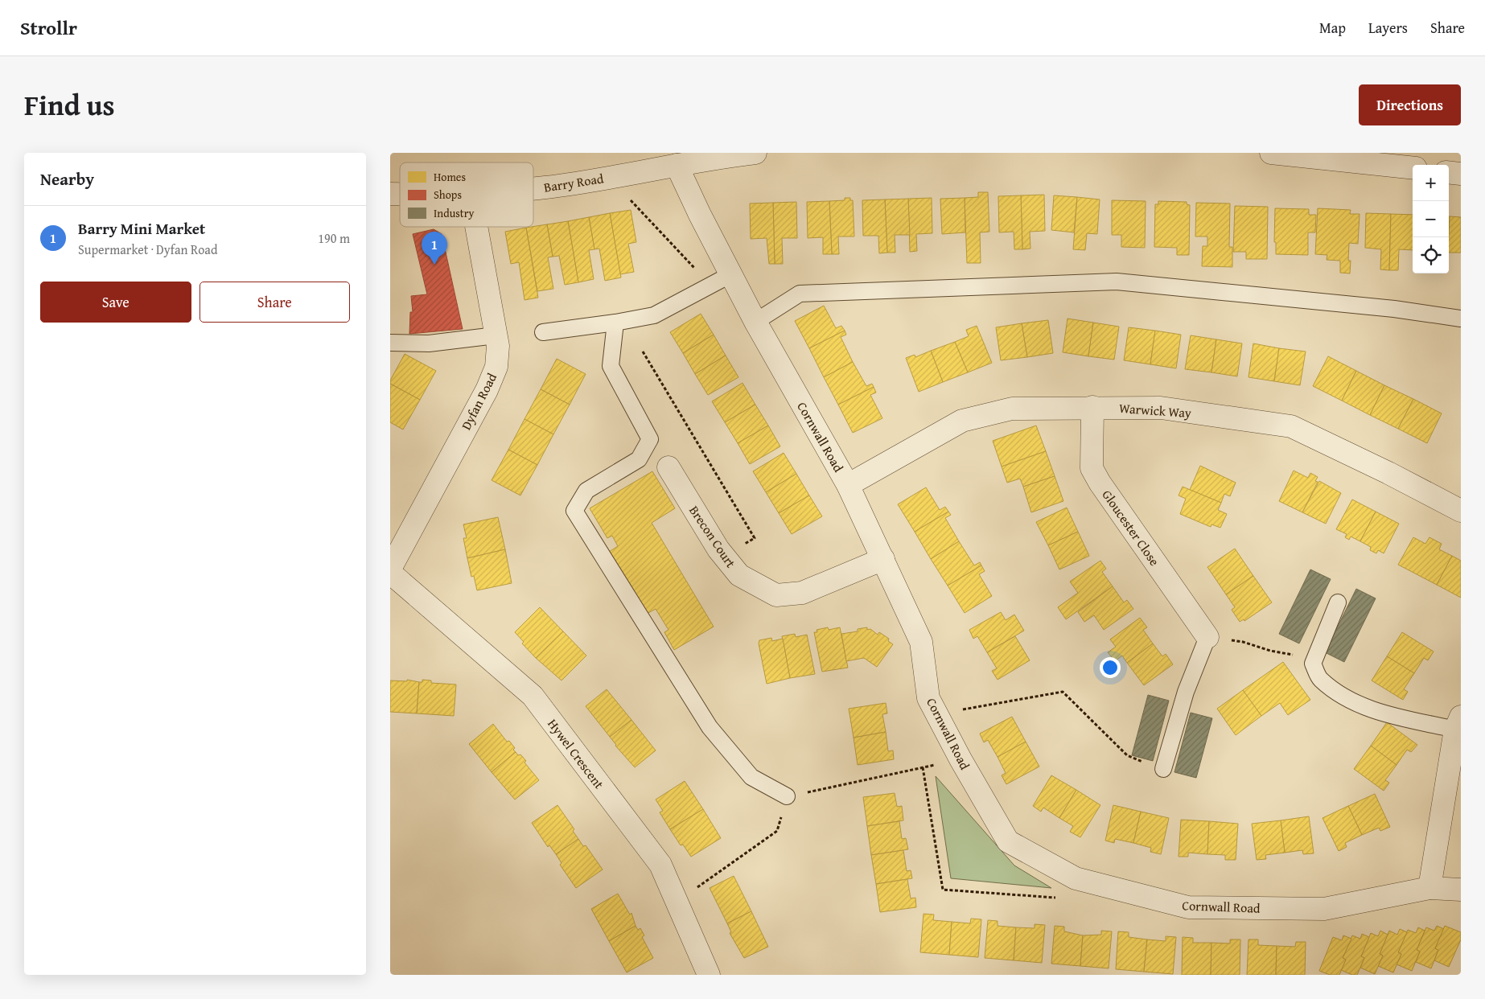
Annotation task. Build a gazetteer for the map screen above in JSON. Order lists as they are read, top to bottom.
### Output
{
  "streets": {
    "street": [
      "Barry Road",
      "Dyfan Road",
      "Warwick Way",
      "Cornwall Road",
      "Gloucester Close",
      "Brecon Court",
      "Hywel Crescent"
    ]
  },
  "crossings": [
    ["Barry Road", "Cornwall Road"],
    ["Warwick Way", "Cornwall Road"],
    ["Warwick Way", "Gloucester Close"],
    ["Cornwall Road", "Brecon Court"]
  ],
  "legend": ["Homes", "Shops", "Industry"],
  "page": {
    "header": "Strollr",
    "nav": ["Map", "Layers", "Share"],
    "title": "Find us",
    "buttons": [
      "Directions",
      ["Save", "Share"]
    ],
    "heading": "Nearby",
    "map_buttons": ["+", "−"],
    "list": [
      {
        "mark": "1",
        "name": "Barry Mini Market",
        "note": "Supermarket · Dyfan Road",
        "value": "190 m"
      }
    ],
    "pins": "1"
  }
}
